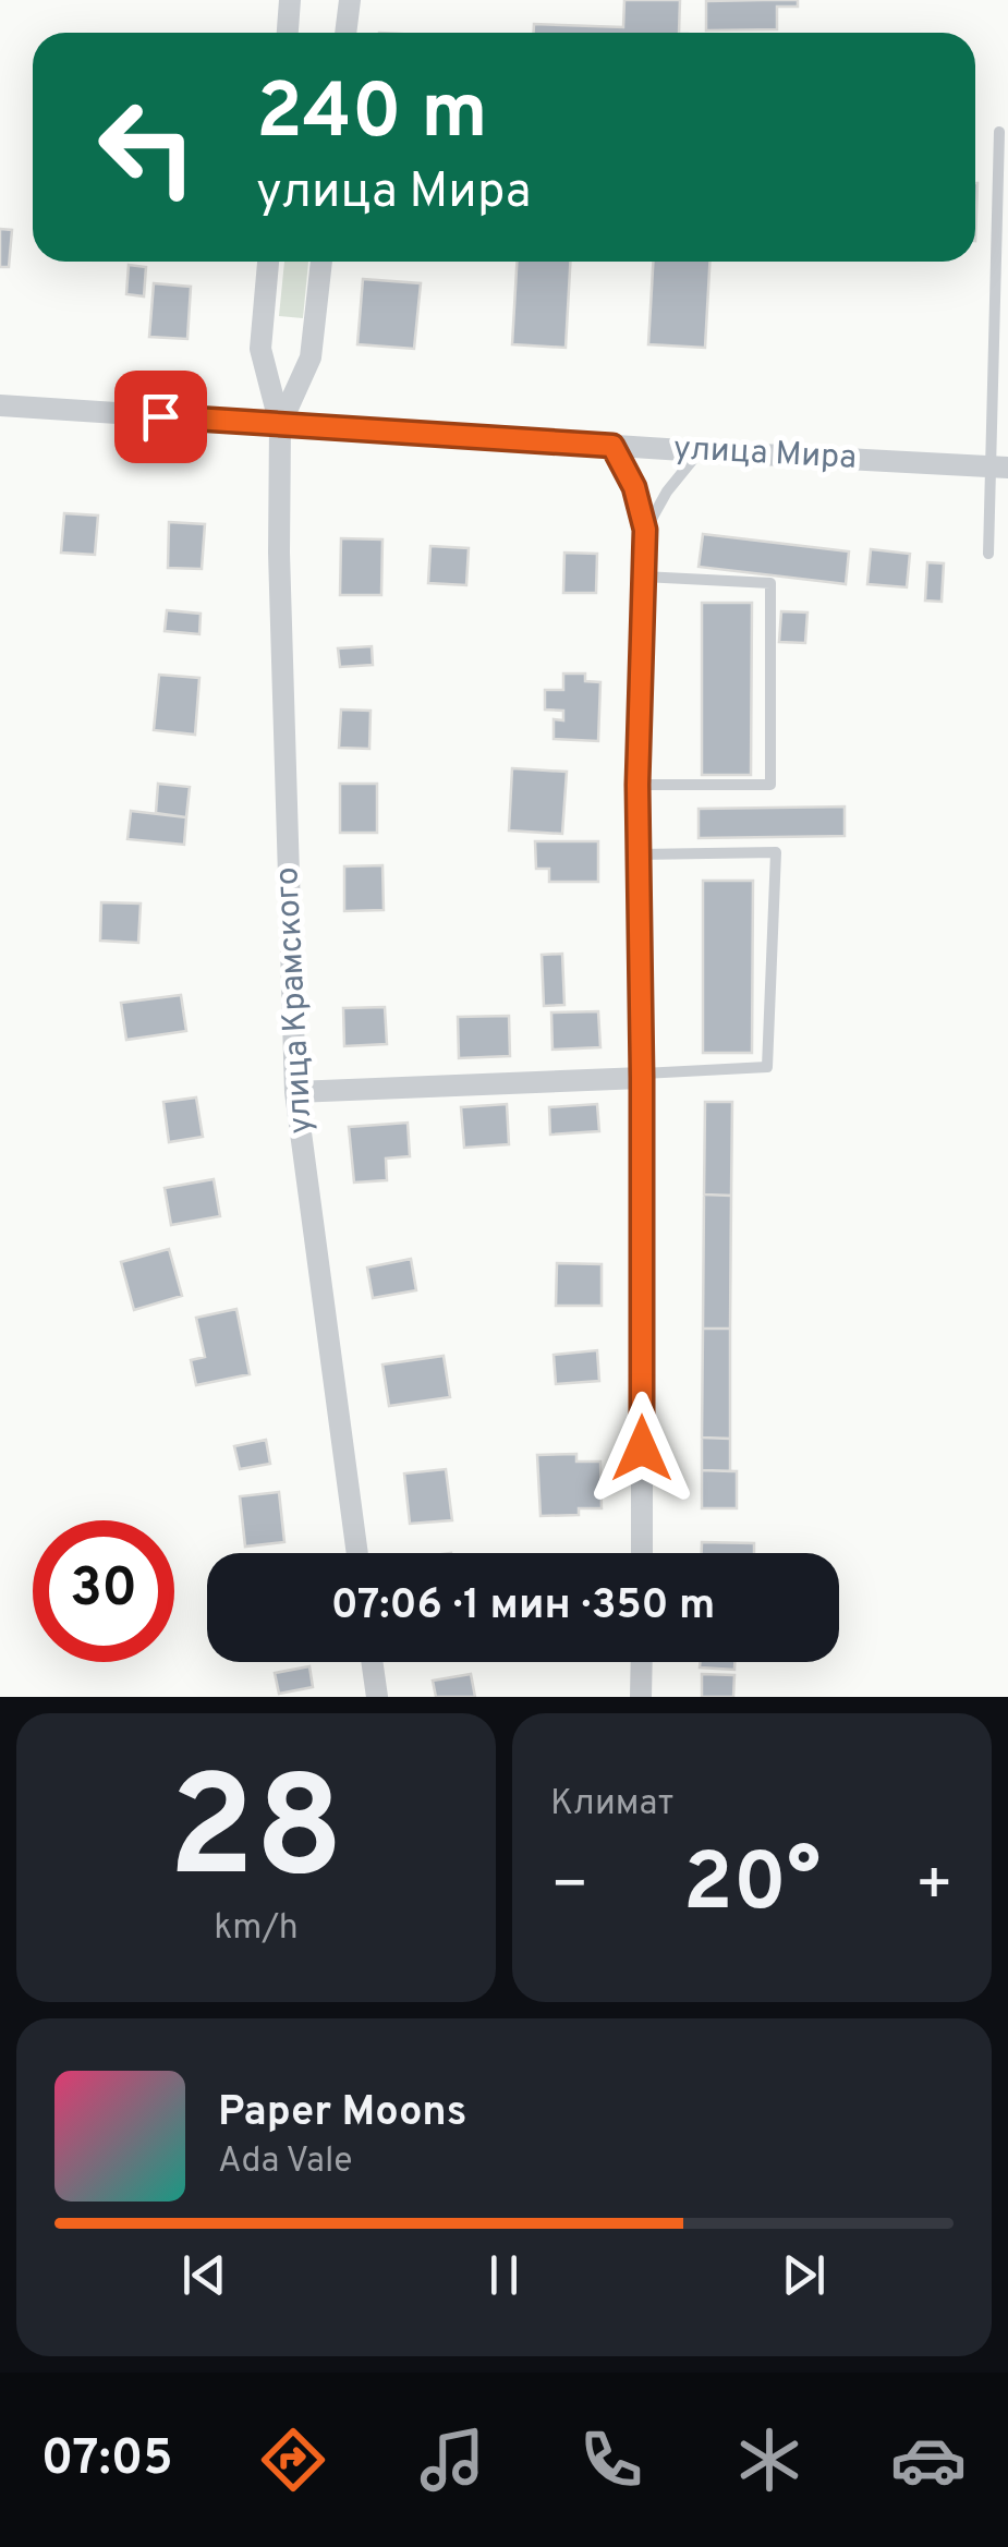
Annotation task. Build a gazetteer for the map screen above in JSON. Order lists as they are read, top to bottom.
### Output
{
  "streets": {
    "street": ["улица Мира", "улица Крамского"]
  },
  "crossings": [
    ["улица Мира", "улица Крамского"]
  ],
  "page": {
    "turn": ["240 m", "улица Мира"],
    "limit": "30",
    "trip": "07:06 · 1 мин · 350 m",
    "tile": [
      ["28", "km/h"],
      "Климат"
    ],
    "heat": ["−", "20°", "+"],
    "song": ["Paper Moons", "Ada Vale"],
    "tabs": "07:05"
  }
}
